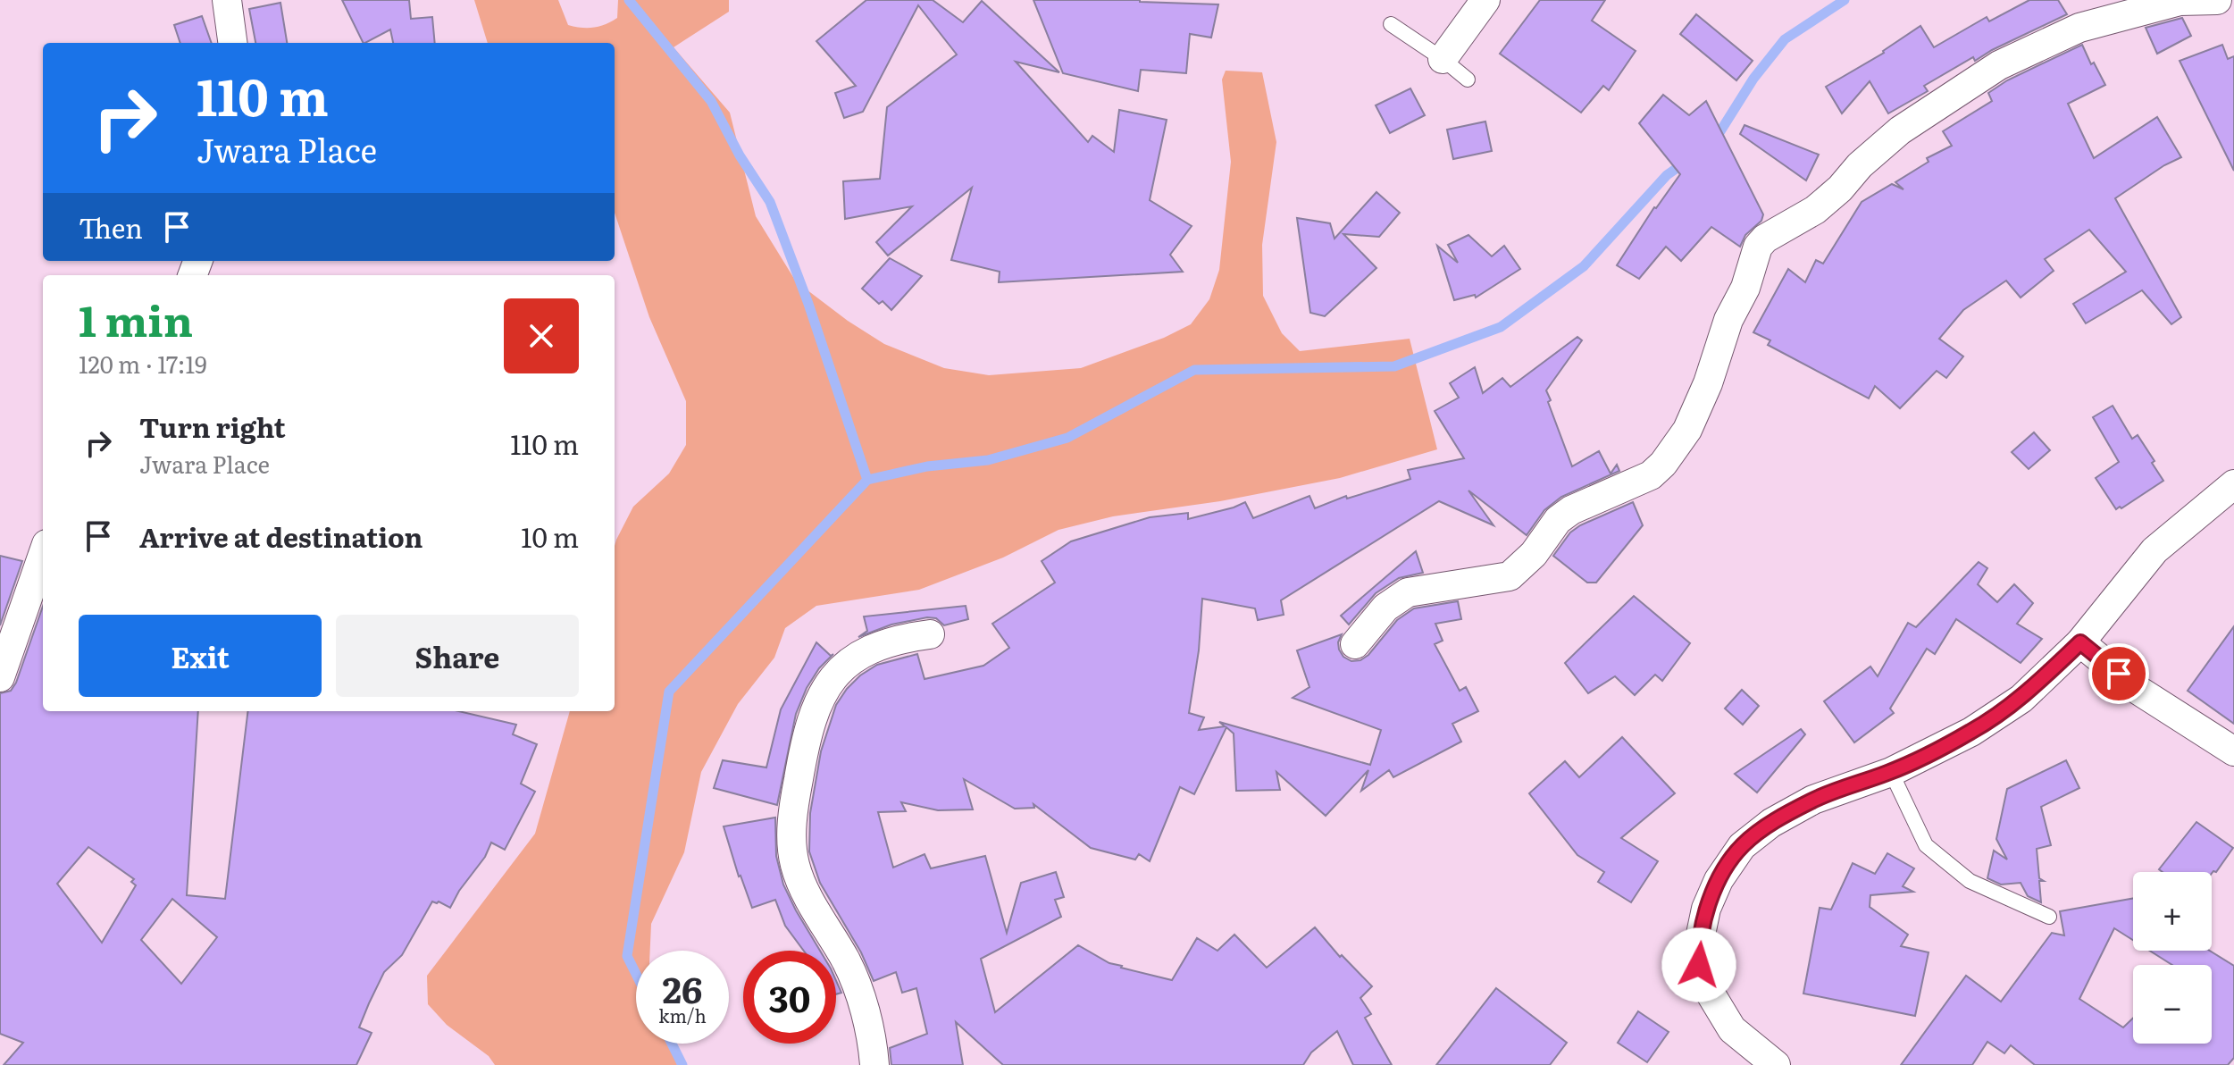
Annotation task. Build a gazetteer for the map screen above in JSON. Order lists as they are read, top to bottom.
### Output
{
  "page": {
    "turn": ["110 m", "Jwara Place"],
    "then": "Then",
    "heading": ["1 min", "120 m · 17:19"],
    "list": [
      {
        "name": "Turn right",
        "note": "Jwara Place",
        "value": "110 m"
      },
      {
        "name": "Arrive at destination",
        "value": "10 m"
      }
    ],
    "buttons": ["Exit", "Share"],
    "map_buttons": ["+", "−"],
    "speed": "26 km/h",
    "limit": "30"
  }
}
